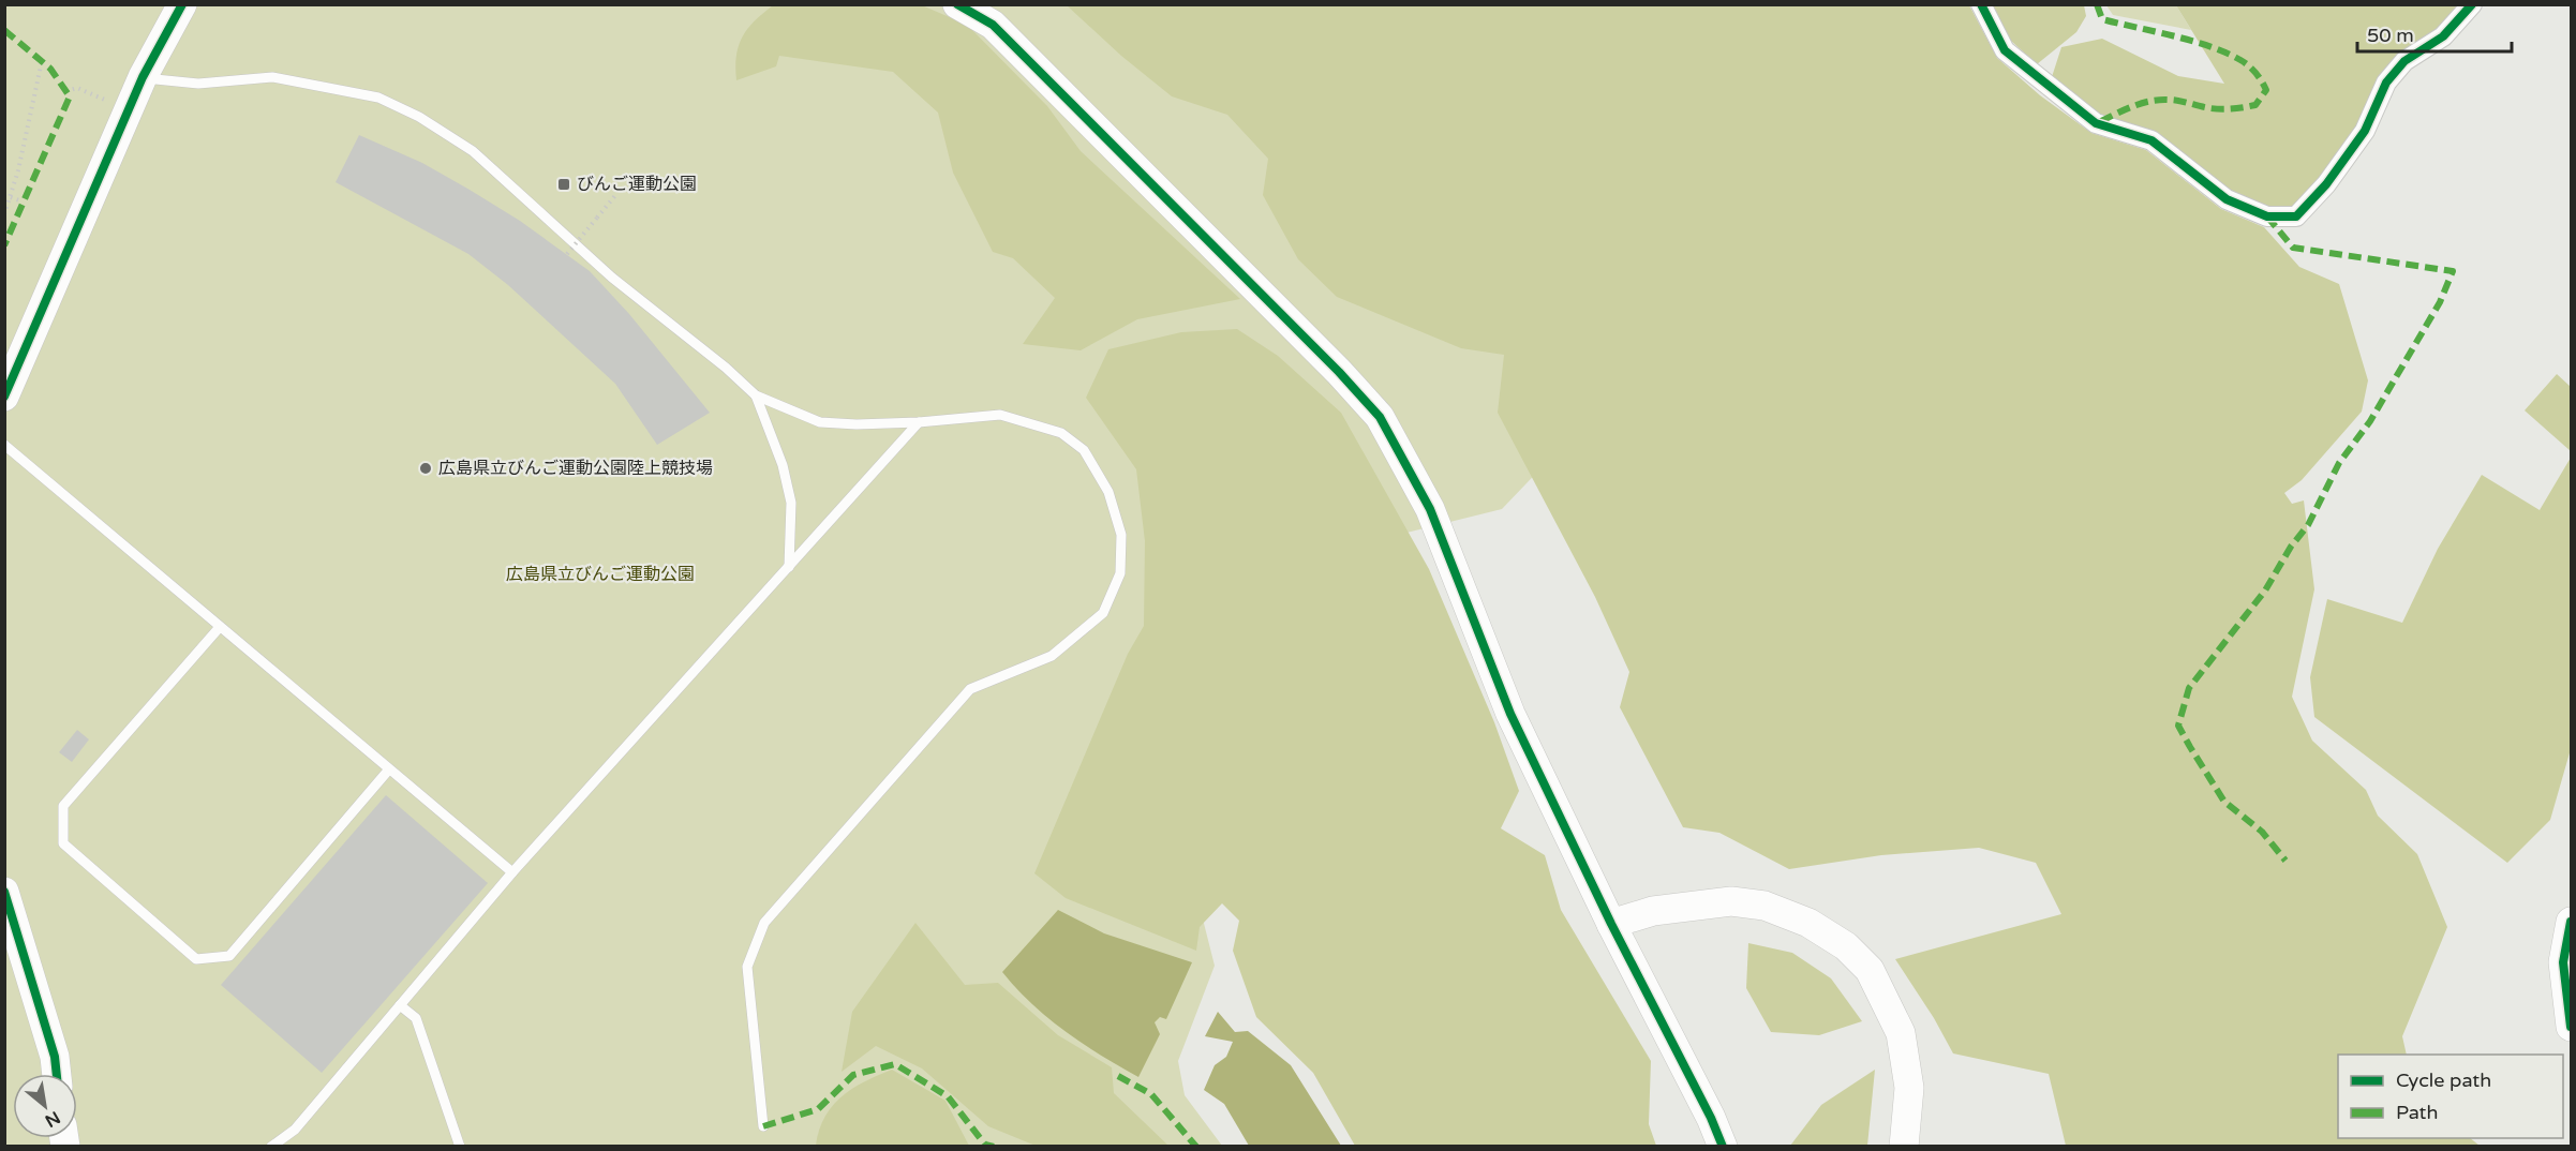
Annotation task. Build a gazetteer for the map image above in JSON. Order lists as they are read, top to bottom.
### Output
{
  "parks": ["広島県立びんご運動公園"],
  "places": {
    "transit": ["びんご運動公園"],
    "other": ["広島県立びんご運動公園陸上競技場"]
  },
  "legend": ["Cycle path", "Path"],
  "scale_bar": "50 m",
  "north": "bottom right"
}
